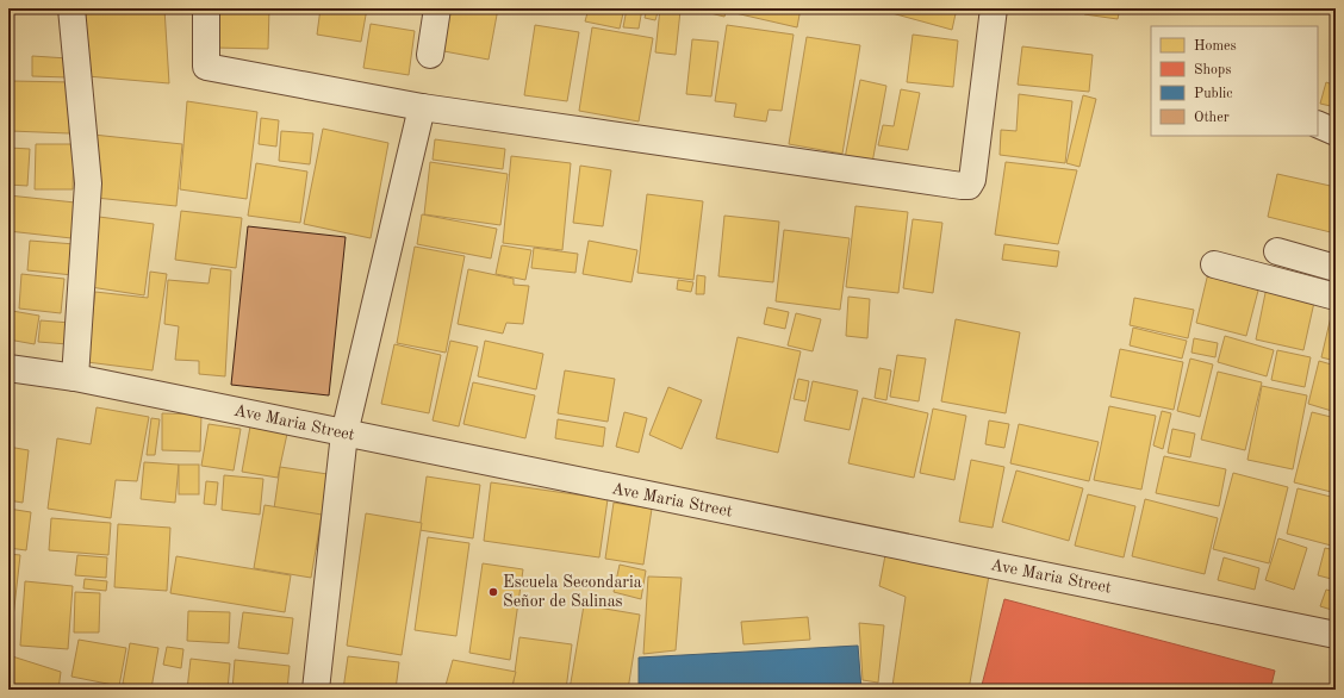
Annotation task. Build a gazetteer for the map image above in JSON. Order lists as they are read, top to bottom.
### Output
{
  "streets": {
    "street": ["Ave Maria Street"]
  },
  "places": ["Escuela Secondaria Señor de Salinas"],
  "legend": [
    "Homes",
    "Shops",
    "Public",
    "Other"
  ]
}
